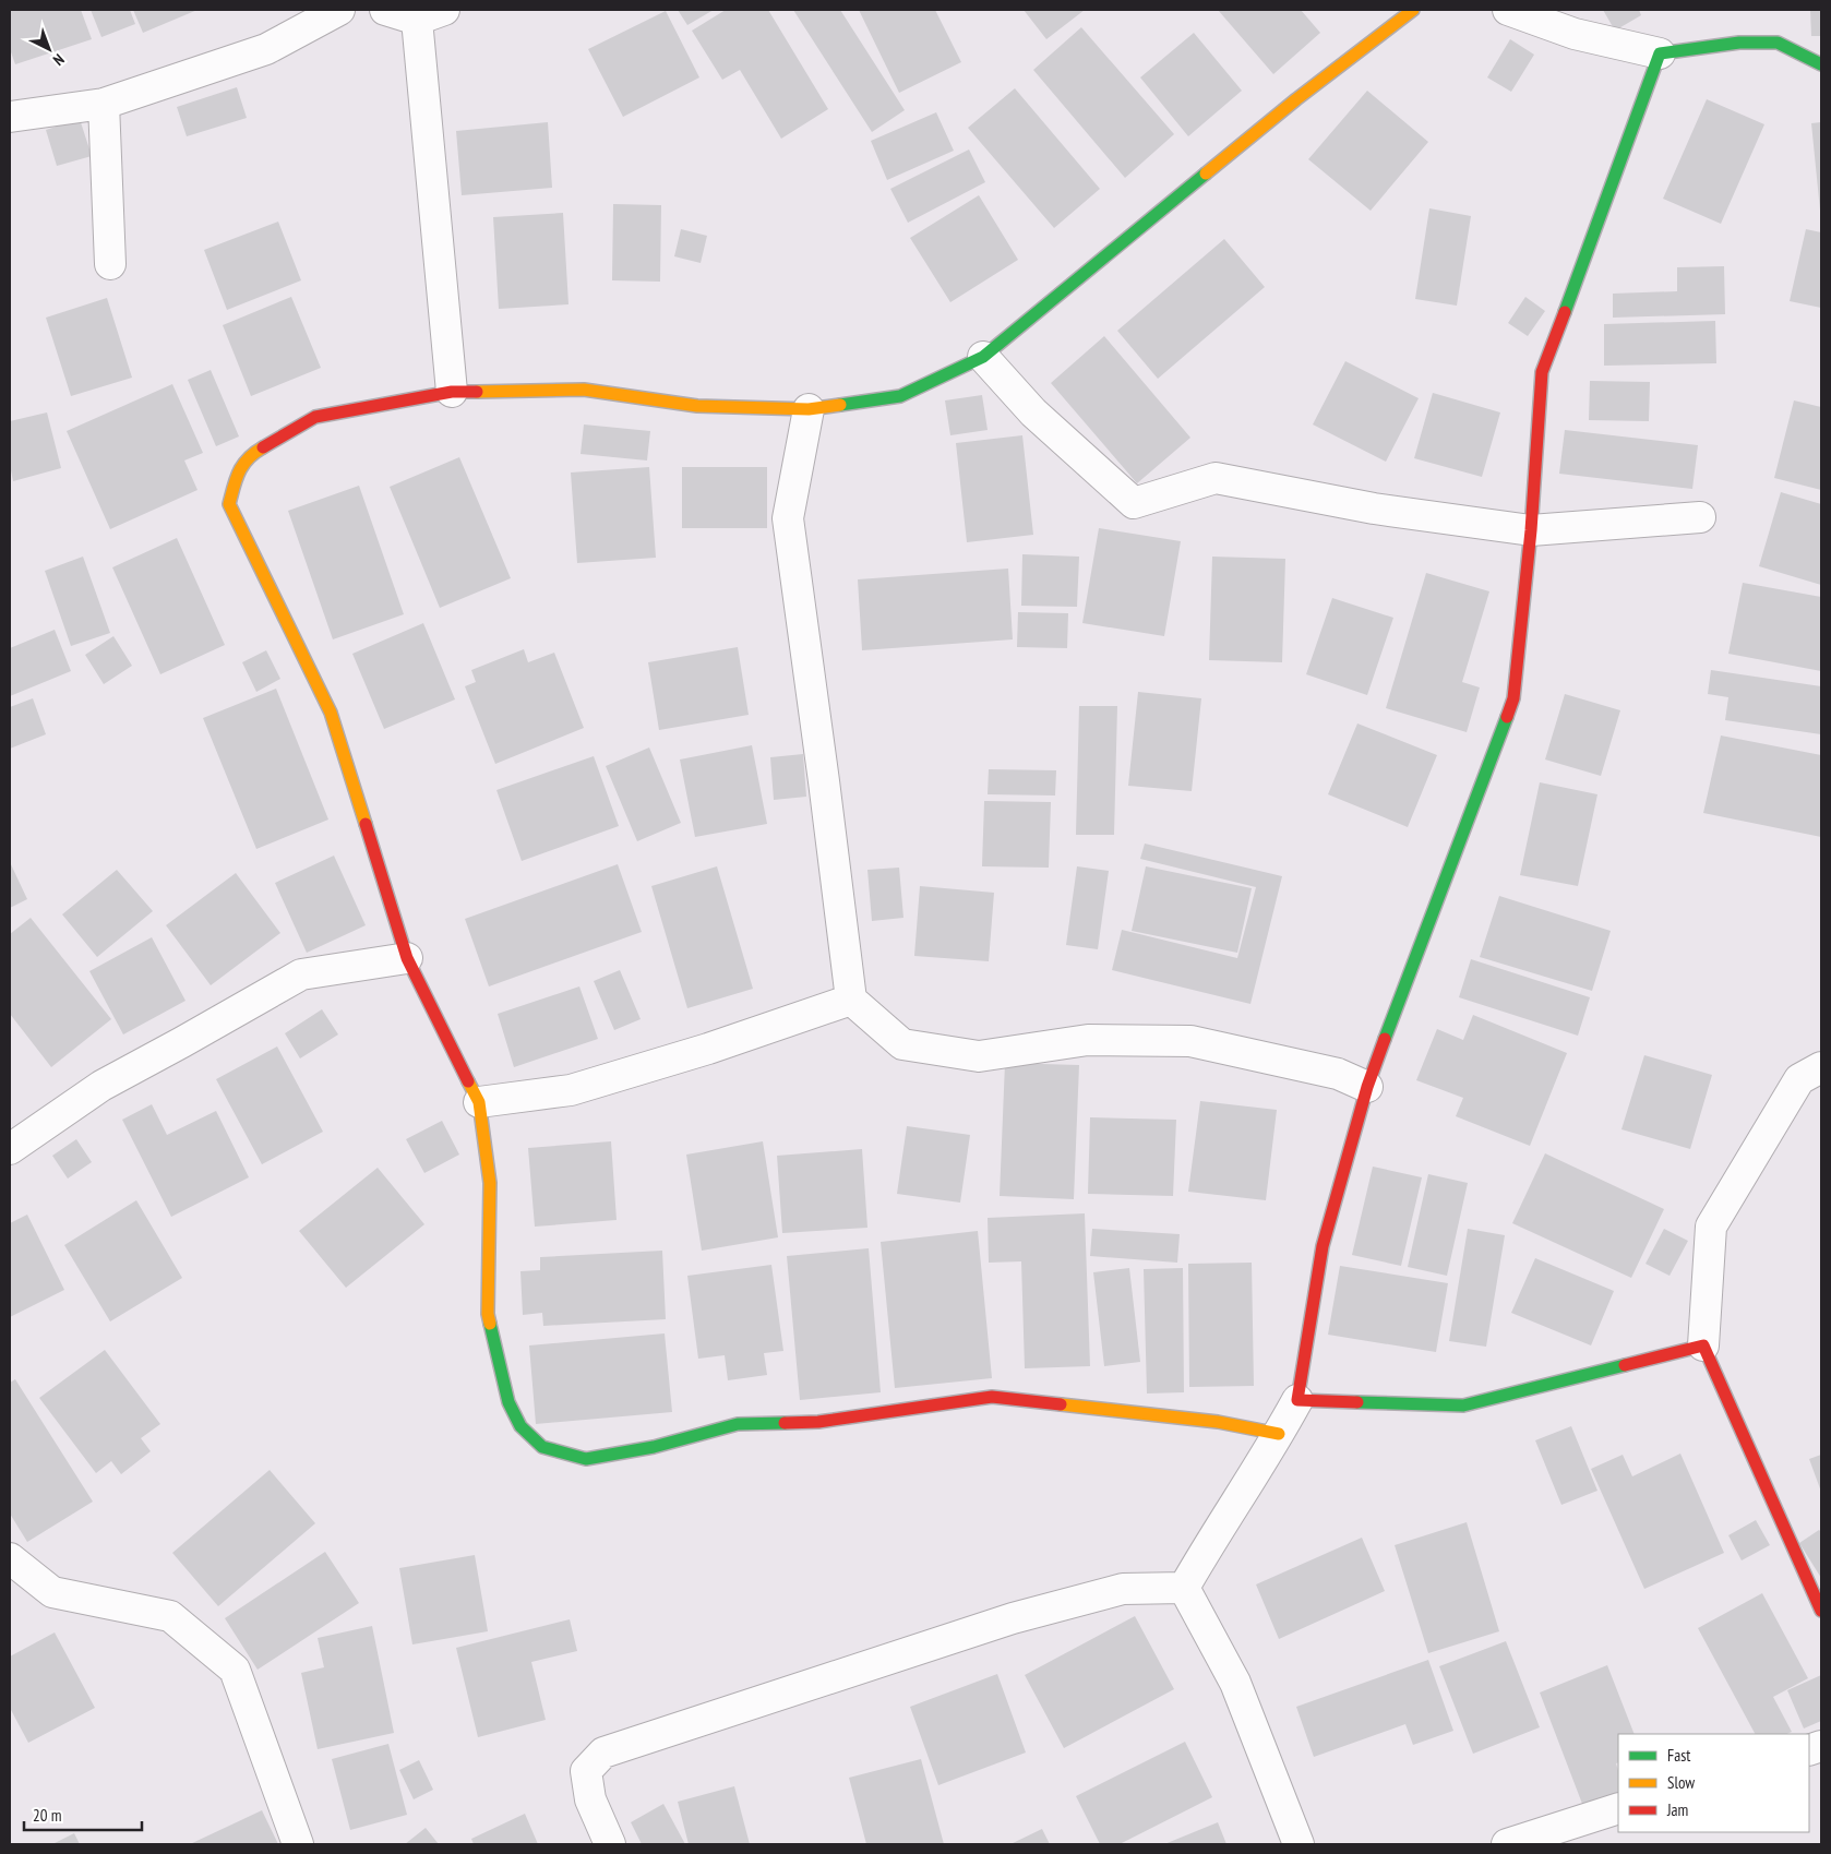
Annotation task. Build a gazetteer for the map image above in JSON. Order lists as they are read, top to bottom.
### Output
{
  "legend": ["Fast", "Slow", "Jam"],
  "scale_bar": "20 m",
  "north": "bottom right"
}
